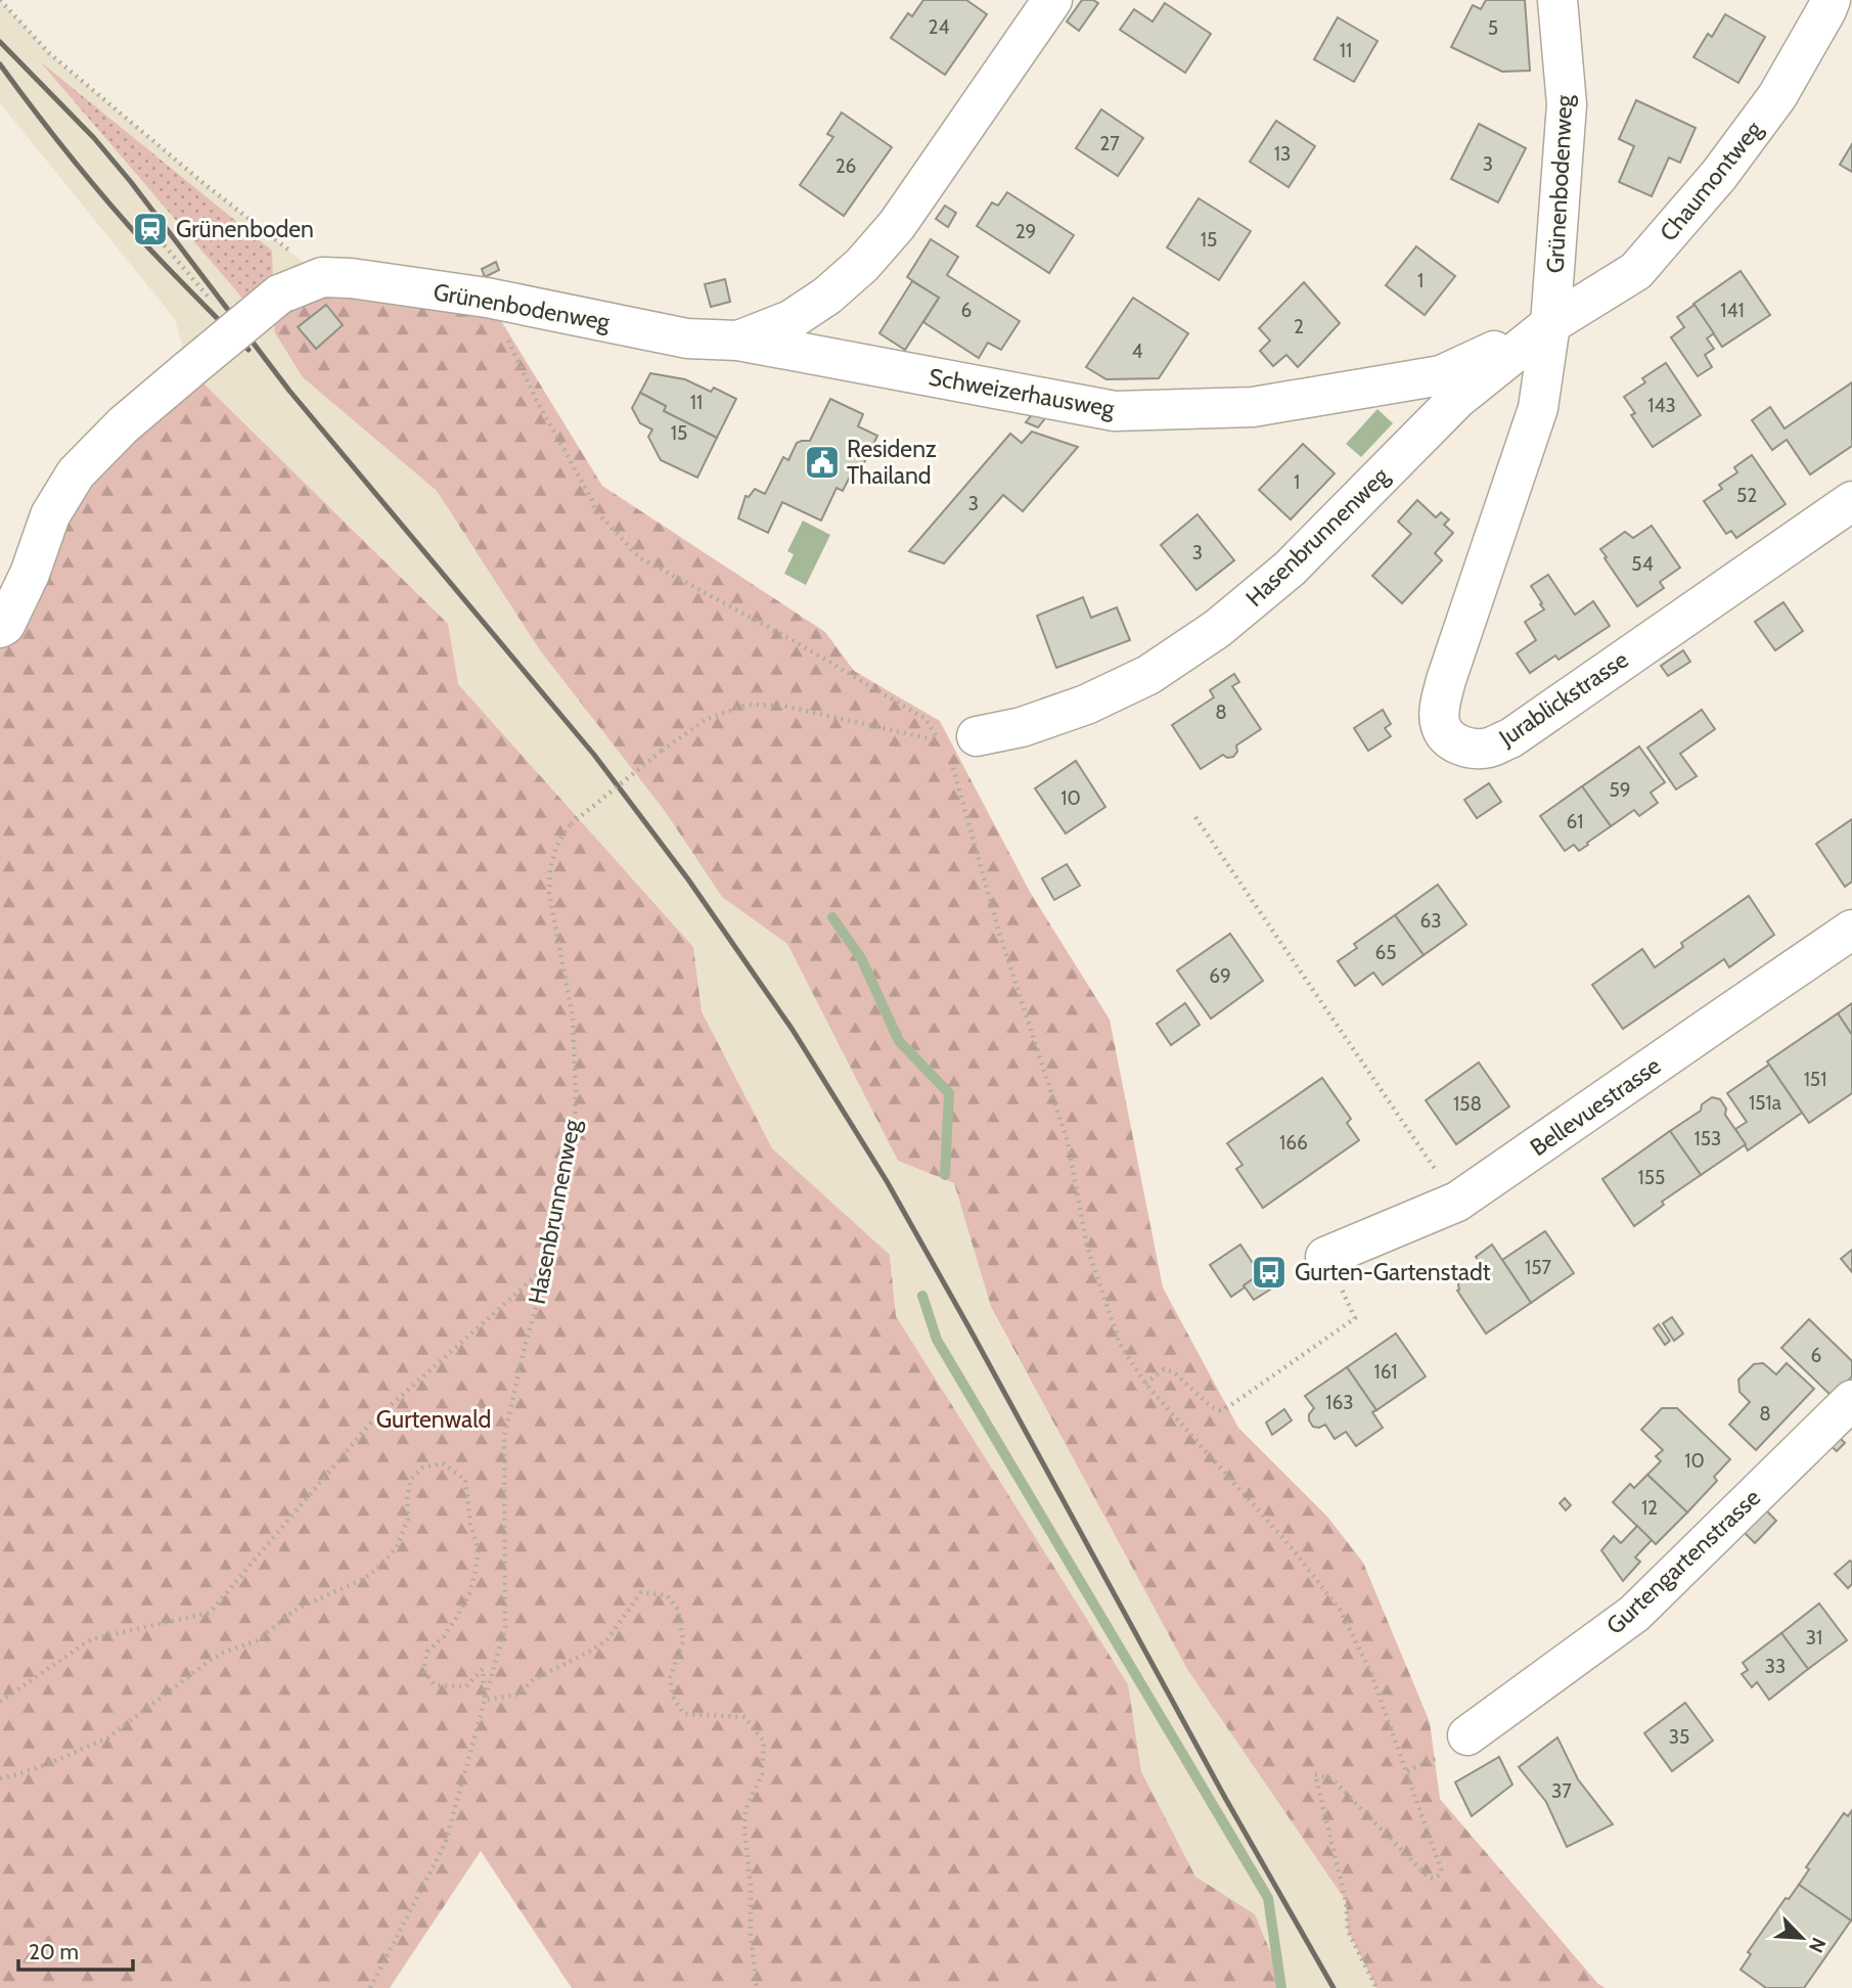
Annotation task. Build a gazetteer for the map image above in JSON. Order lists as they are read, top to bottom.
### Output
{
  "streets": {
    "street": [
      "Chaumontweg",
      "Grünenbodenweg",
      "Schweizerhausweg",
      "Hasenbrunnenweg",
      "Jurablickstrasse",
      "Bellevuestrasse",
      "Gurtengartenstrasse"
    ]
  },
  "crossings": [
    ["Chaumontweg", "Grünenbodenweg"],
    ["Chaumontweg", "Schweizerhausweg"],
    ["Chaumontweg", "Hasenbrunnenweg"],
    ["Chaumontweg", "Jurablickstrasse"],
    ["Grünenbodenweg", "Schweizerhausweg"],
    ["Grünenbodenweg", "Hasenbrunnenweg"],
    ["Grünenbodenweg", "Jurablickstrasse"],
    ["Schweizerhausweg", "Hasenbrunnenweg"],
    ["Schweizerhausweg", "Jurablickstrasse"],
    ["Hasenbrunnenweg", "Jurablickstrasse"]
  ],
  "parks": ["Gurtenwald"],
  "places": {
    "station": ["Grünenboden"],
    "public building": ["Residenz Thailand"],
    "bus stop": ["Gurten-Gartenstadt"]
  },
  "house_numbers": [
    "24",
    "5",
    "11",
    "27",
    "13",
    "3",
    "26",
    "29",
    "15",
    "1",
    "6",
    "141",
    "2",
    "4",
    "11",
    "143",
    "15",
    "1",
    "52",
    "3",
    "3",
    "54",
    "8",
    "59",
    "10",
    "61",
    "63",
    "65",
    "69",
    "151",
    "151a",
    "158",
    "153",
    "166",
    "155",
    "157",
    "6",
    "161",
    "163",
    "8",
    "10",
    "12",
    "31",
    "33",
    "35",
    "37"
  ],
  "scale_bar": "20 m",
  "north": "bottom right"
}
